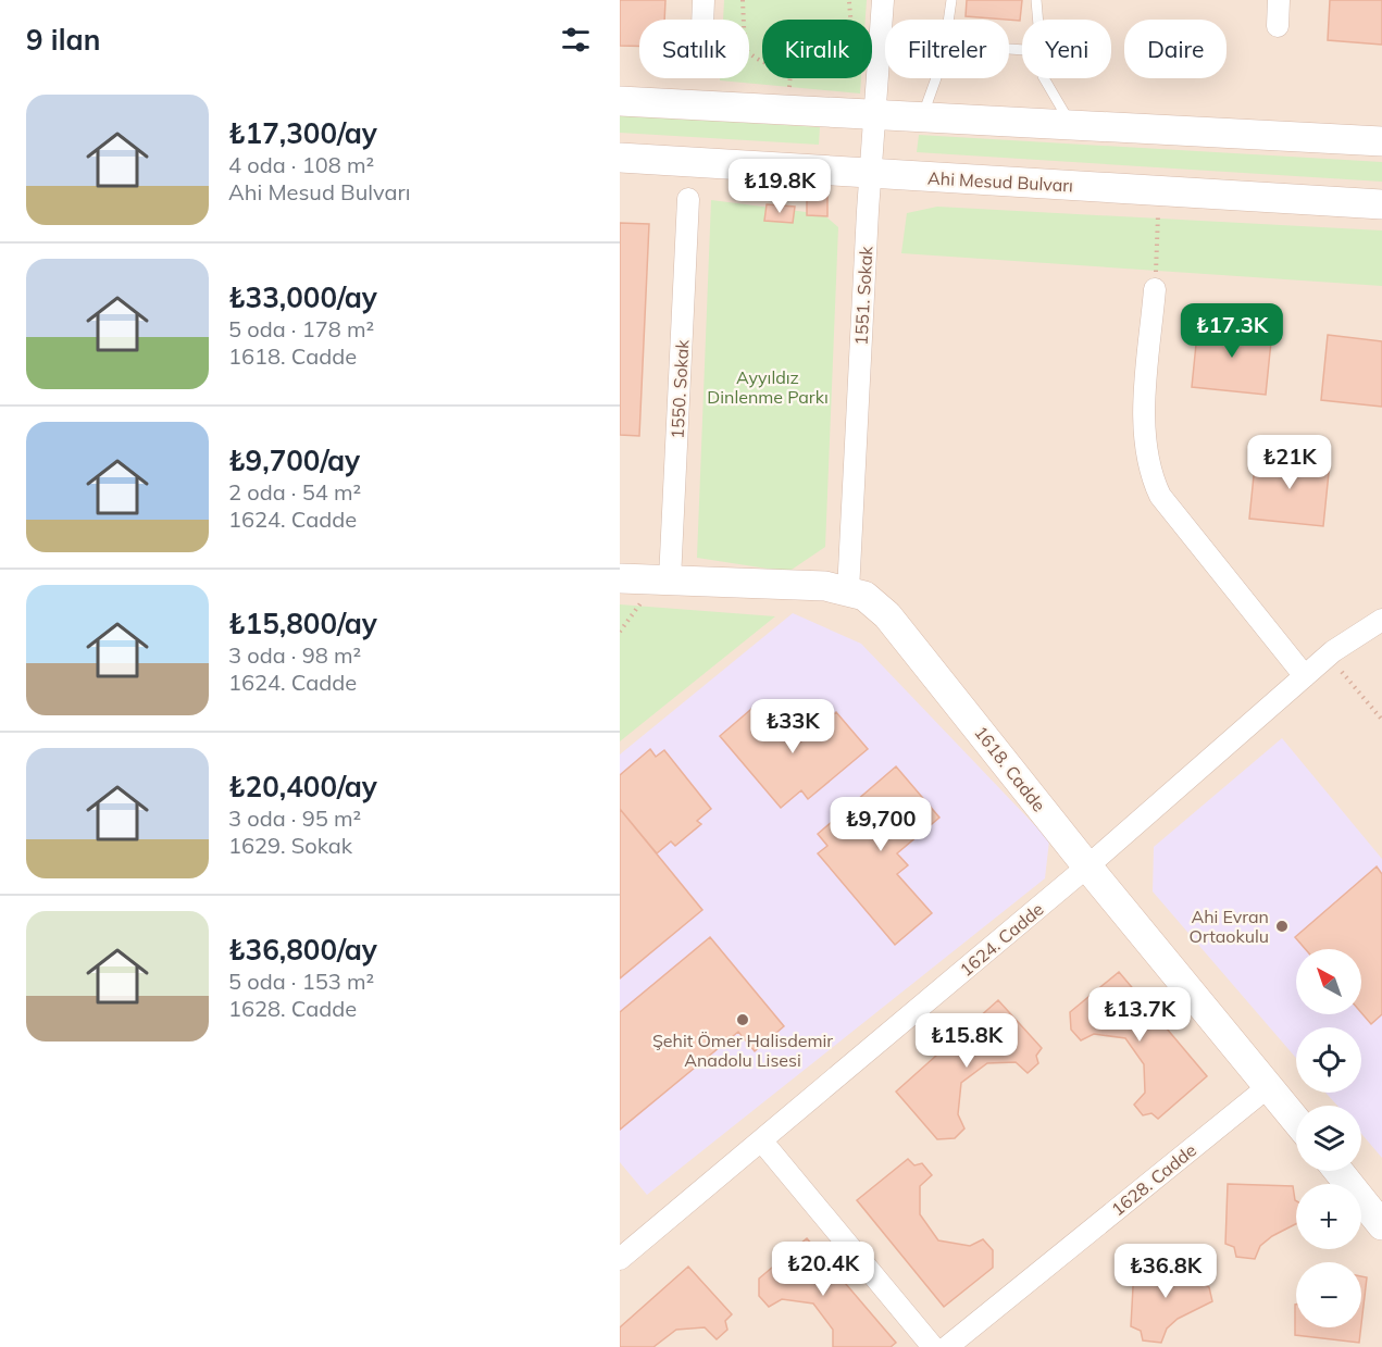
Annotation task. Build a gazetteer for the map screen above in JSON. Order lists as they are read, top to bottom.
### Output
{
  "streets": {
    "main road": ["Ahi Mesud Bulvarı", "1618. Cadde"],
    "street": [
      "1551. Sokak",
      "1550. Sokak",
      "1624. Cadde",
      "1628. Cadde"
    ]
  },
  "crossings": [
    ["Ahi Mesud Bulvarı", "1551. Sokak"],
    ["1551. Sokak", "1618. Cadde"],
    ["1550. Sokak", "1618. Cadde"],
    ["1618. Cadde", "1624. Cadde"],
    ["1618. Cadde", "1628. Cadde"]
  ],
  "parks": ["Ayyıldız Dinlenme Parkı"],
  "places": ["Ahi Evran Ortaokulu", "Şehit Ömer Halisdemir Anadolu Lisesi"],
  "north": "top left",
  "page": {
    "heading": "9 ilan",
    "chip": [
      "Satılık",
      "Kiralık",
      "Filtreler",
      "Yeni",
      "Daire"
    ],
    "list": [
      {
        "name": "₺17,300/ay",
        "note": "4 oda · 108 m² · Ahi Mesud Bulvarı"
      },
      {
        "name": "₺33,000/ay",
        "note": "5 oda · 178 m² · 1618. Cadde"
      },
      {
        "name": "₺9,700/ay",
        "note": "2 oda · 54 m² · 1624. Cadde"
      },
      {
        "name": "₺15,800/ay",
        "note": "3 oda · 98 m² · 1624. Cadde"
      },
      {
        "name": "₺20,400/ay",
        "note": "3 oda · 95 m² · 1629. Sokak"
      },
      {
        "name": "₺36,800/ay",
        "note": "5 oda · 153 m² · 1628. Cadde"
      }
    ],
    "price": [
      "₺19.8K",
      "₺17.3K",
      "₺21K",
      "₺33K",
      "₺9,700",
      "₺13.7K",
      "₺15.8K",
      "₺20.4K",
      "₺36.8K"
    ],
    "map_buttons": ["+", "−"]
  }
}
